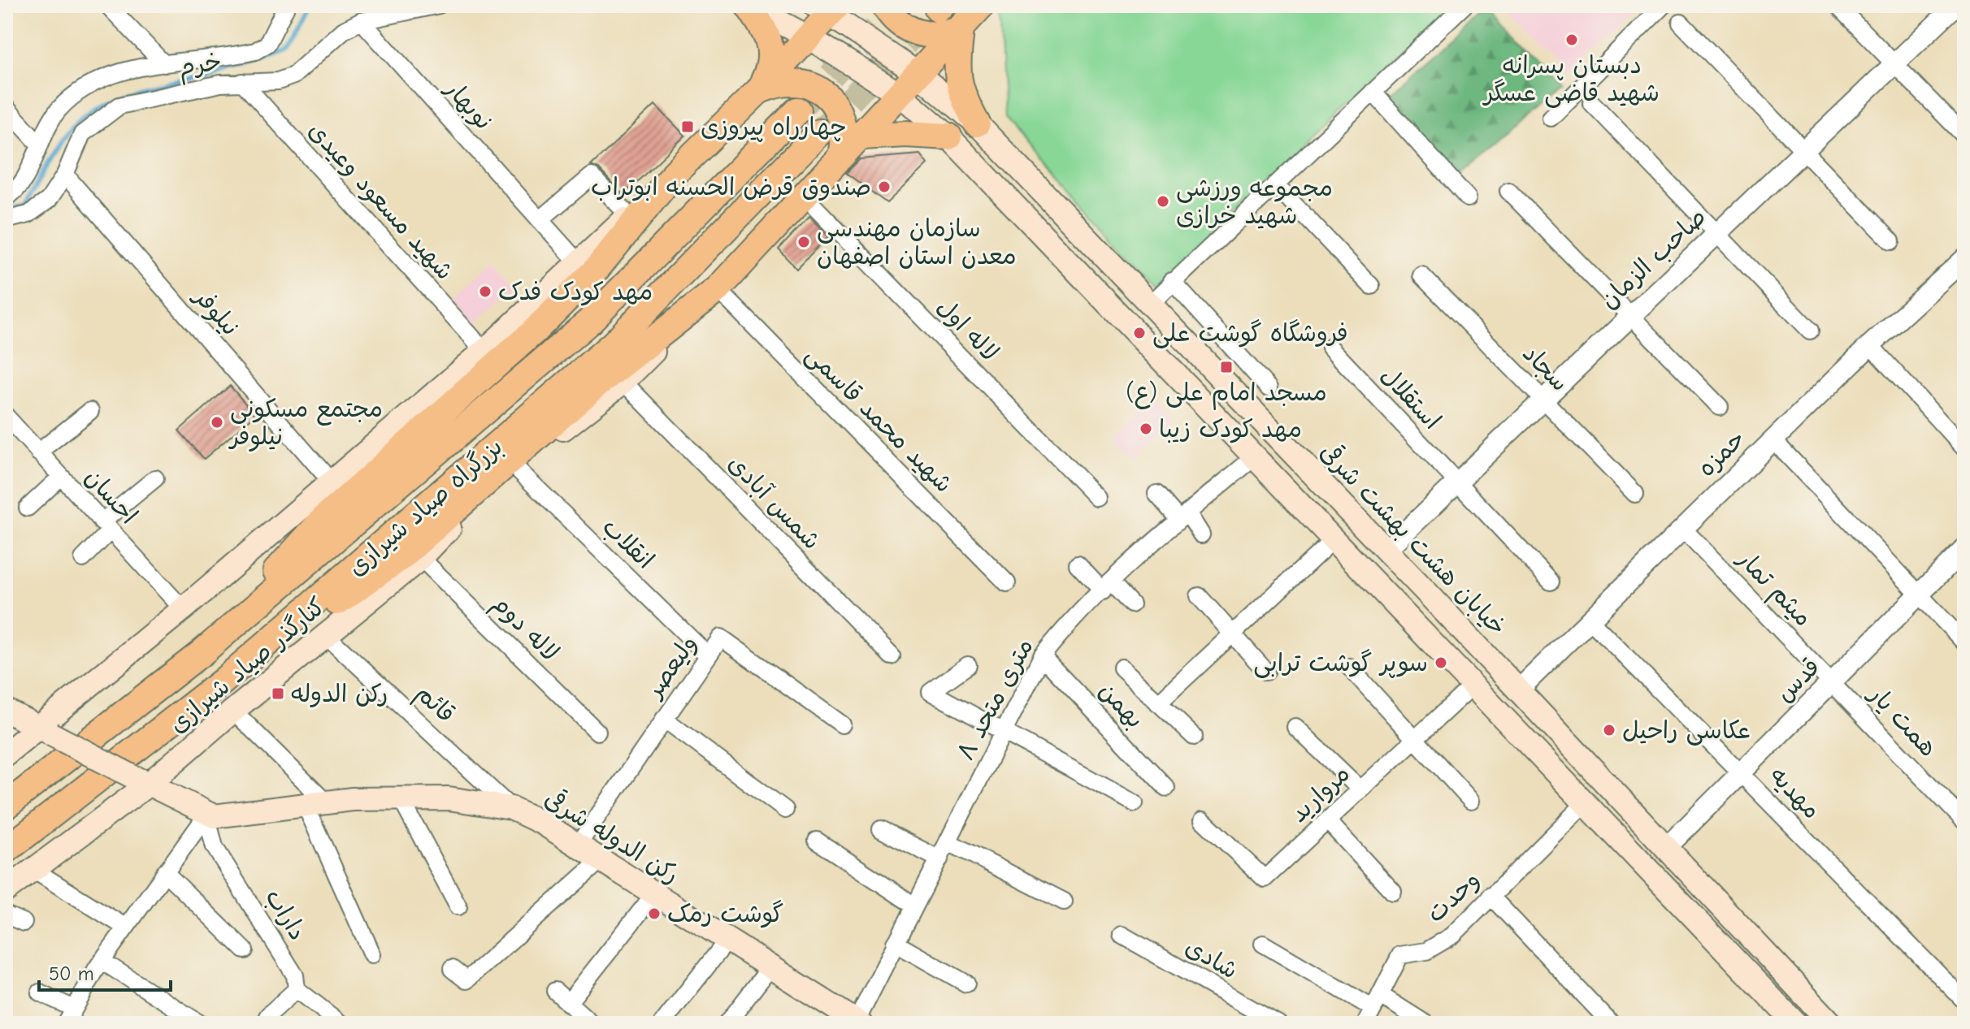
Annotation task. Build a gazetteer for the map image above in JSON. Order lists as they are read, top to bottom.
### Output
{
  "streets": {
    "highway": ["بزرگراه صیاد شیرازی"],
    "main road": ["خیابان هشت بهشت شرقی", "کنارگذر صیاد شیرازی", "رکن الدوله شرقی"],
    "street": [
      "خرم",
      "نوبهار",
      "شهید مسعود وعیدی",
      "صاحب الزمان",
      "نیلوفر",
      "لاله اول",
      "سجاد",
      "استقلال",
      "شهید محمد قاسمی",
      "حمزه",
      "احسان",
      "شمس آبادی",
      "انقلاب",
      "میثم تمار",
      "لاله دوم",
      "ولیعصر",
      "قدس",
      "۸ متری متحد",
      "قائم",
      "بهمن",
      "همت یار",
      "مهدیه",
      "مروارید",
      "وحدت",
      "داراب",
      "شادی"
    ]
  },
  "crossings": [
    ["خرم", "نوبهار"],
    ["خرم", "شهید مسعود وعیدی"],
    ["خرم", "نیلوفر"],
    ["صاحب الزمان", "سجاد"],
    ["صاحب الزمان", "استقلال"],
    ["صاحب الزمان", "خیابان هشت بهشت شرقی"],
    ["شهید محمد قاسمی", "کنارگذر صیاد شیرازی"],
    ["حمزه", "خیابان هشت بهشت شرقی"],
    ["حمزه", "میثم تمار"],
    ["حمزه", "مهدیه"],
    ["شمس آبادی", "کنارگذر صیاد شیرازی"],
    ["خیابان هشت بهشت شرقی", "قدس"],
    ["انقلاب", "کنارگذر صیاد شیرازی"],
    ["انقلاب", "ولیعصر"],
    ["میثم تمار", "قدس"],
    ["میثم تمار", "همت یار"],
    ["لاله دوم", "کنارگذر صیاد شیرازی"],
    ["کنارگذر صیاد شیرازی", "قائم"],
    ["کنارگذر صیاد شیرازی", "رکن الدوله شرقی"],
    ["ولیعصر", "رکن الدوله شرقی"],
    ["قدس", "همت یار"],
    ["قدس", "مهدیه"],
    ["۸ متری متحد", "بهمن"],
    ["۸ متری متحد", "رکن الدوله شرقی"],
    ["قائم", "رکن الدوله شرقی"],
    ["رکن الدوله شرقی", "داراب"]
  ],
  "places": {
    "other": [
      "دبستان پسرانه شهید قاضی عسگر",
      "صندوق قرض الحسنه ابوتراب",
      "مجموعه ورزشی شهید خرازی",
      "سازمان مهندسی معدن استان اصفهان",
      "مهد کودک فدک",
      "فروشگاه گوشت علی",
      "مجتمع مسکونی نیلوفر",
      "مهد کودک زیبا",
      "سوپر گوشت ترابی",
      "عکاسی راحیل",
      "گوشت رمک"
    ],
    "transit": ["چهارراه پیروزی", "مسجد امام علی (ع)", "رکن الدوله"]
  },
  "scale_bar": "50 m"
}
